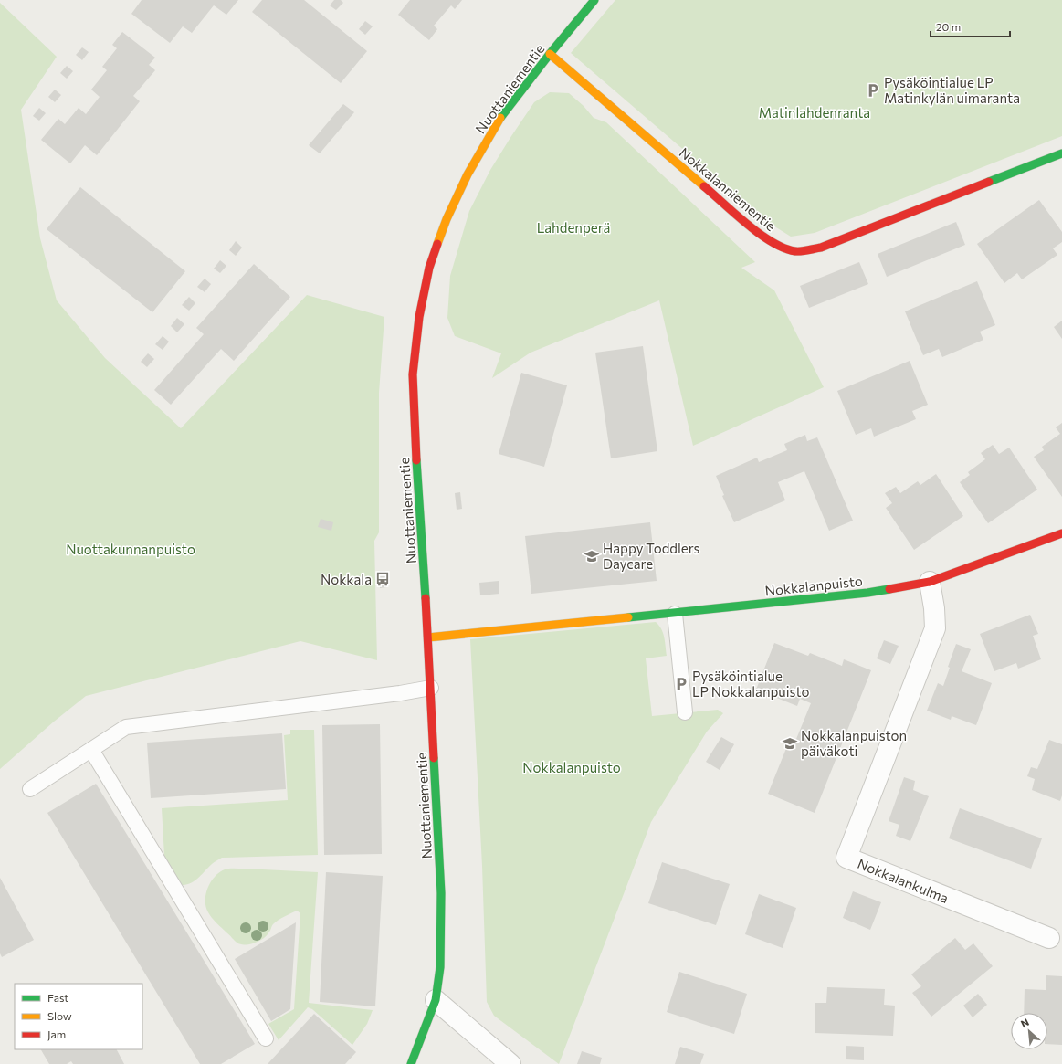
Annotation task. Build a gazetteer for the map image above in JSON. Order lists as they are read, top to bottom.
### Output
{
  "streets": {
    "street": [
      "Nuottaniementie",
      "Nokkalanniementie",
      "Nokkalanpuisto",
      "Nokkalankulma"
    ]
  },
  "crossings": [
    ["Nuottaniementie", "Nokkalanniementie"],
    ["Nuottaniementie", "Nokkalanpuisto"],
    ["Nokkalanpuisto", "Nokkalankulma"]
  ],
  "parks": [
    "Matinlahdenranta",
    "Lahdenperä",
    "Nuottakunnanpuisto",
    "Nokkalanpuisto"
  ],
  "places": {
    "parking": ["Pysäköintialue LP Matinkylän uimaranta", "Pysäköintialue LP Nokkalanpuisto"],
    "school or university": ["Happy Toddlers Daycare", "Nokkalanpuiston päiväkoti"],
    "bus stop": ["Nokkala"]
  },
  "legend": ["Fast", "Slow", "Jam"],
  "scale_bar": "20 m",
  "north": "top left"
}
